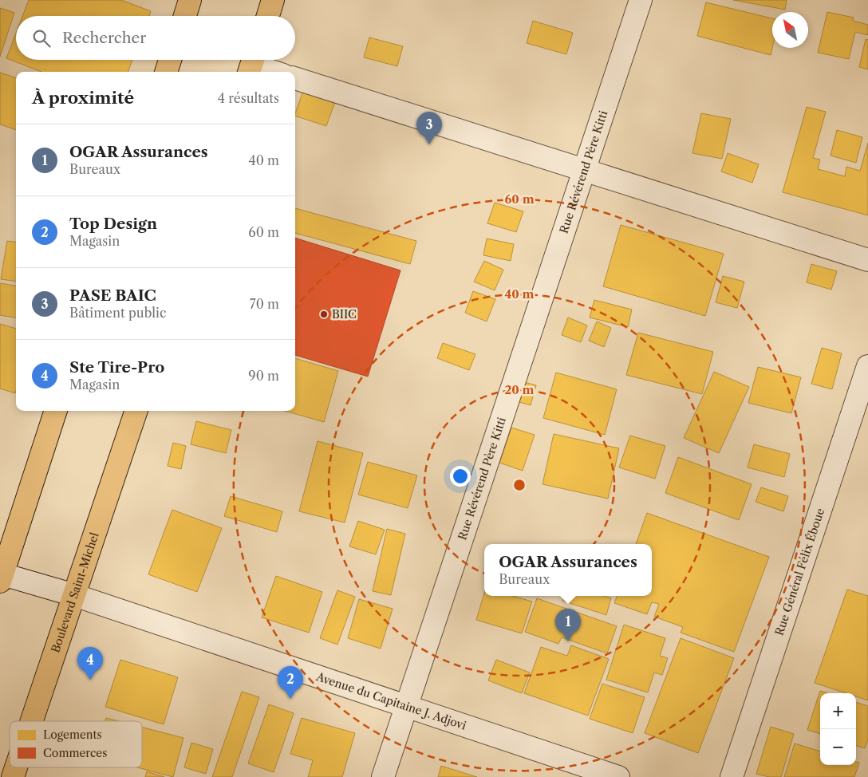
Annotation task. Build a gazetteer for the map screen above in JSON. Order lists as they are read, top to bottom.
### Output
{
  "streets": {
    "main road": ["Boulevard Saint-Michel"],
    "street": ["Rue Révérend Père Kitti", "Rue Général Félix Éboue", "Avenue du Capitaine J. Adjovi"]
  },
  "crossings": [
    ["Rue Révérend Père Kitti", "Avenue du Capitaine J. Adjovi"],
    ["Boulevard Saint-Michel", "Avenue du Capitaine J. Adjovi"]
  ],
  "places": ["BIIC"],
  "legend": ["Logements", "Commerces"],
  "north": "top left",
  "page": {
    "search": "Rechercher",
    "heading": ["À proximité", "4 résultats"],
    "pins": [
      "3",
      "1",
      "4",
      "2"
    ],
    "list": [
      {
        "mark": "1",
        "name": "OGAR Assurances",
        "note": "Bureaux",
        "value": "40 m"
      },
      {
        "mark": "2",
        "name": "Top Design",
        "note": "Magasin",
        "value": "60 m"
      },
      {
        "mark": "3",
        "name": "PASE BAIC",
        "note": "Bâtiment public",
        "value": "70 m"
      },
      {
        "mark": "4",
        "name": "Ste Tire-Pro",
        "note": "Magasin",
        "value": "90 m"
      }
    ],
    "popup": ["OGAR Assurances", "Bureaux"],
    "map_buttons": ["+", "−"]
  },
  "rings": ["60 m", "40 m", "20 m"]
}
